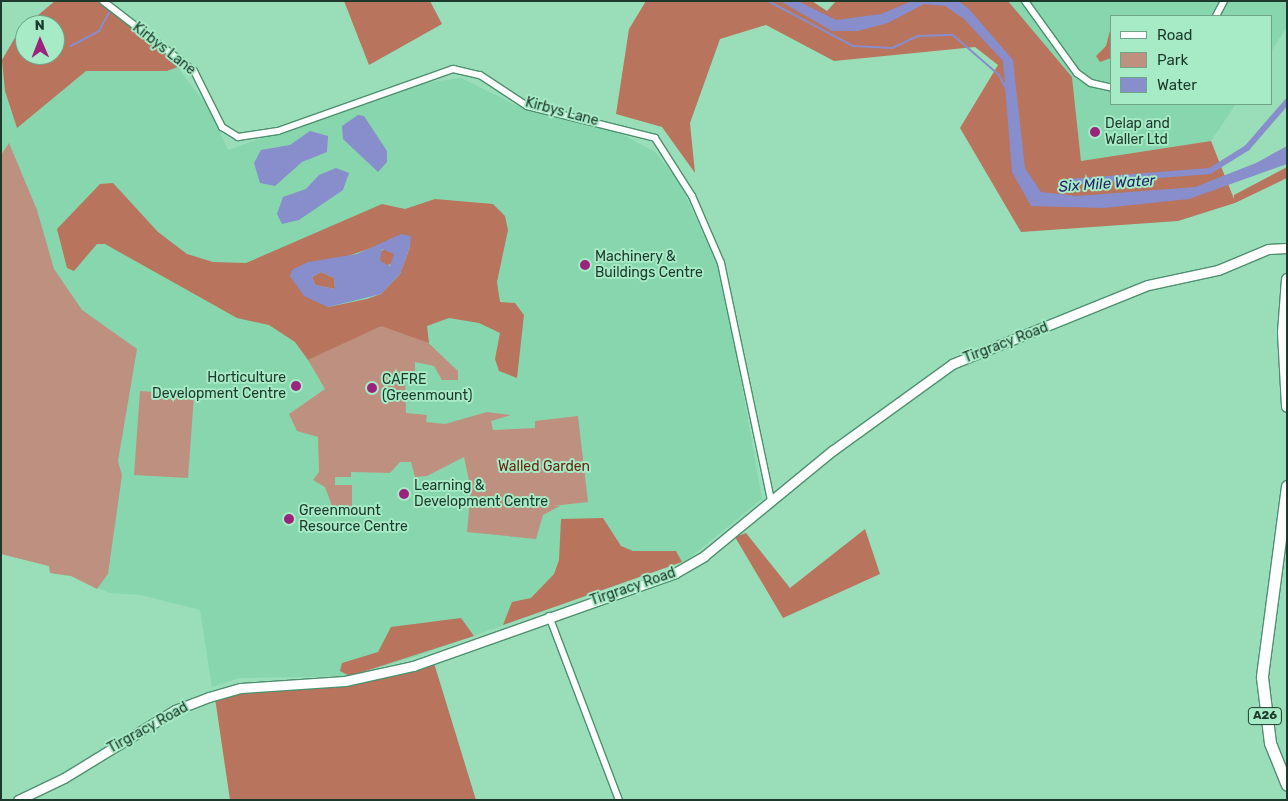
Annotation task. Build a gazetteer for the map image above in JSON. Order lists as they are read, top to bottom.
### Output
{
  "streets": {
    "highway": ["A26"],
    "street": ["Kirbys Lane", "Tirgracy Road"]
  },
  "crossings": [
    ["Kirbys Lane", "Tirgracy Road"]
  ],
  "water": ["Six Mile Water"],
  "parks": ["Walled Garden"],
  "places": [
    "Delap and Waller Ltd",
    "Machinery & Buildings Centre",
    "Horticulture Development Centre",
    "CAFRE (Greenmount)",
    "Learning & Development Centre",
    "Greenmount Resource Centre"
  ],
  "legend": ["Road", "Park", "Water"],
  "north": "top"
}
